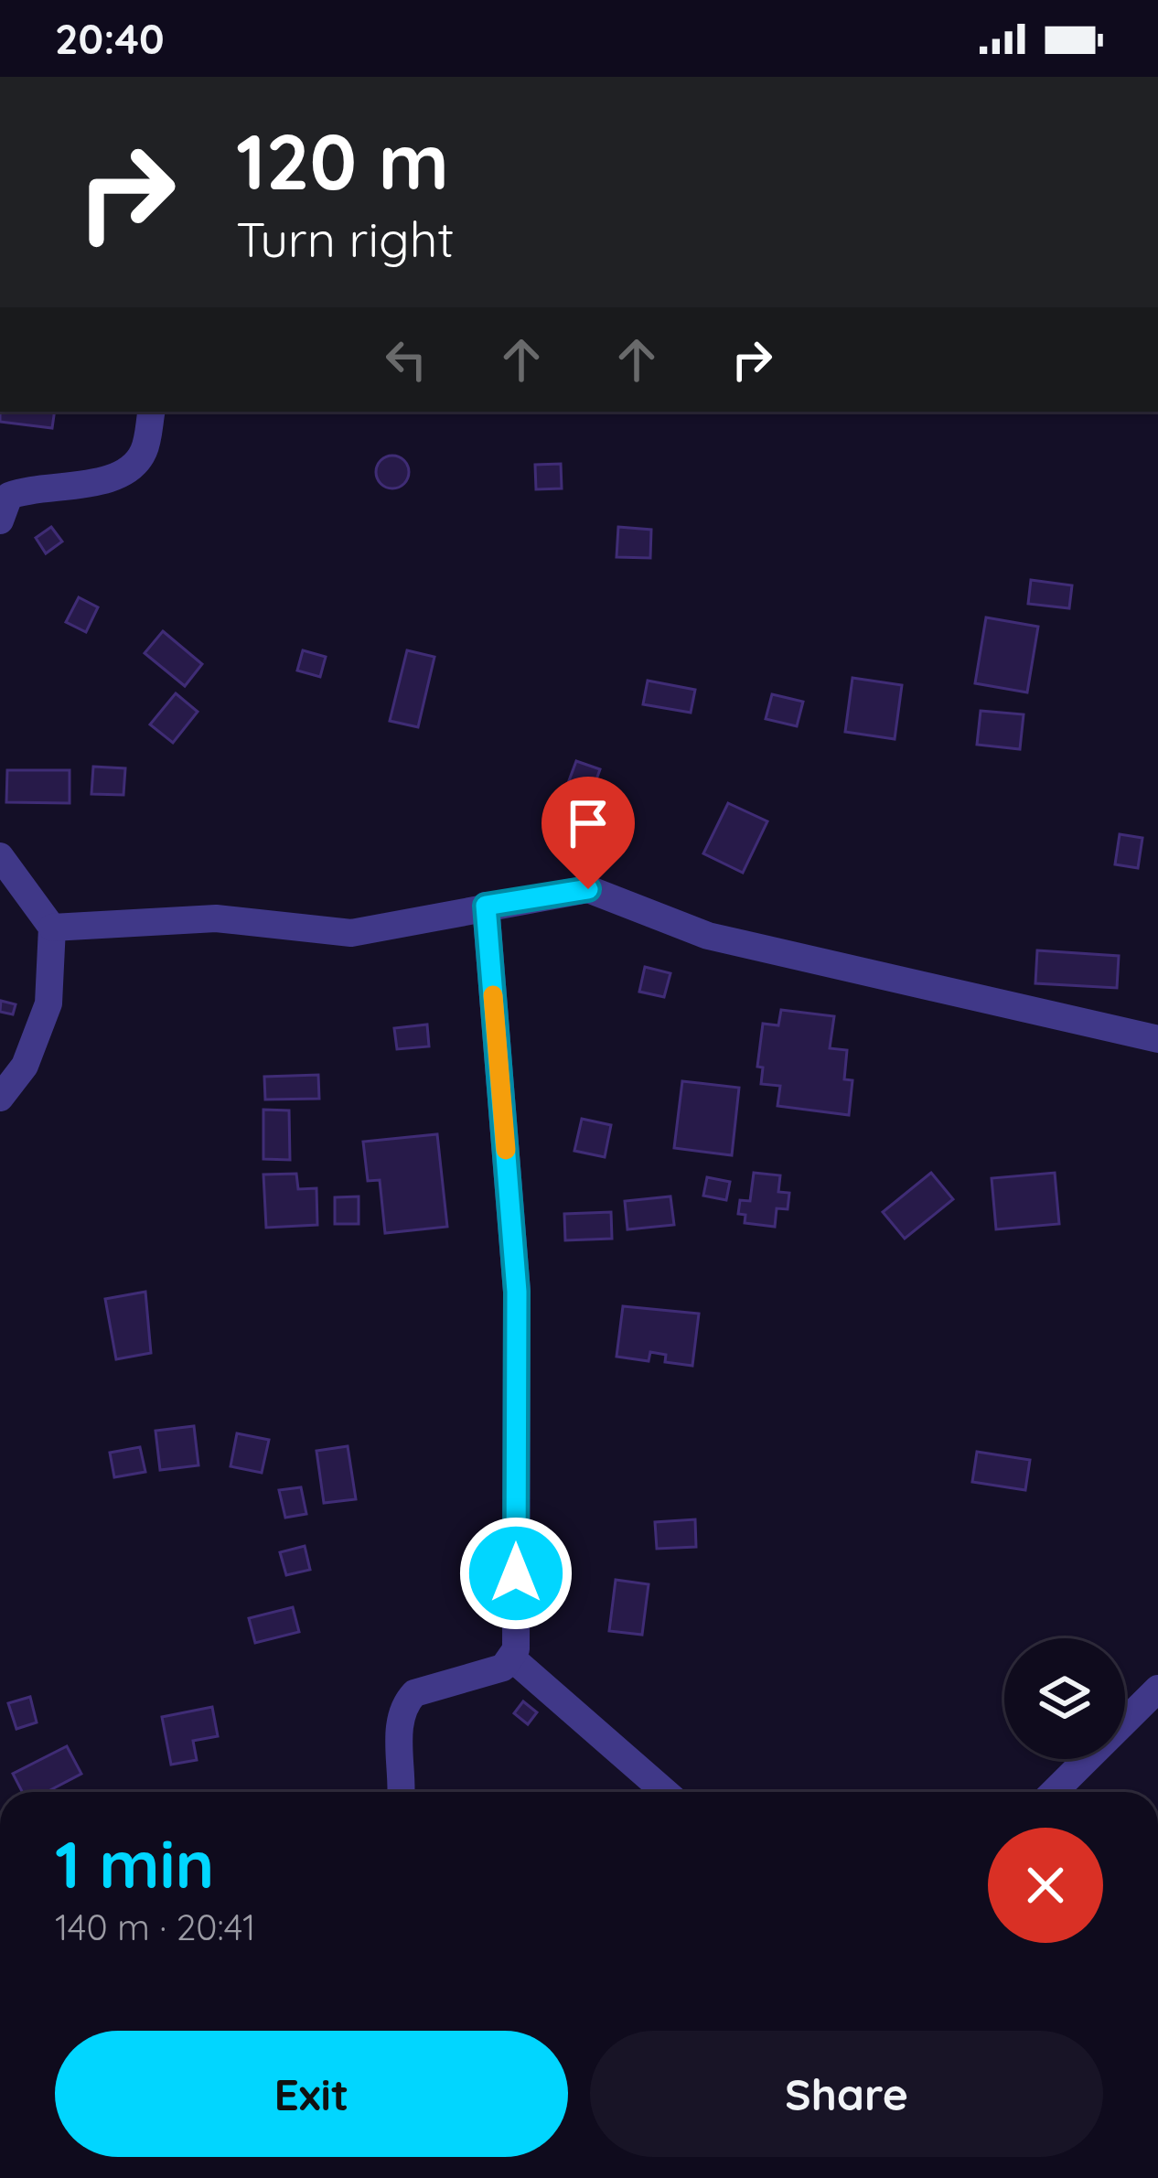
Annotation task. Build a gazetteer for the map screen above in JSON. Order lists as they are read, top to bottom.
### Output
{
  "page": {
    "status": "20:40",
    "turn": ["120 m", "Turn right"],
    "heading": ["1 min", "140 m · 20:41"],
    "buttons": ["Exit", "Share"]
  }
}
